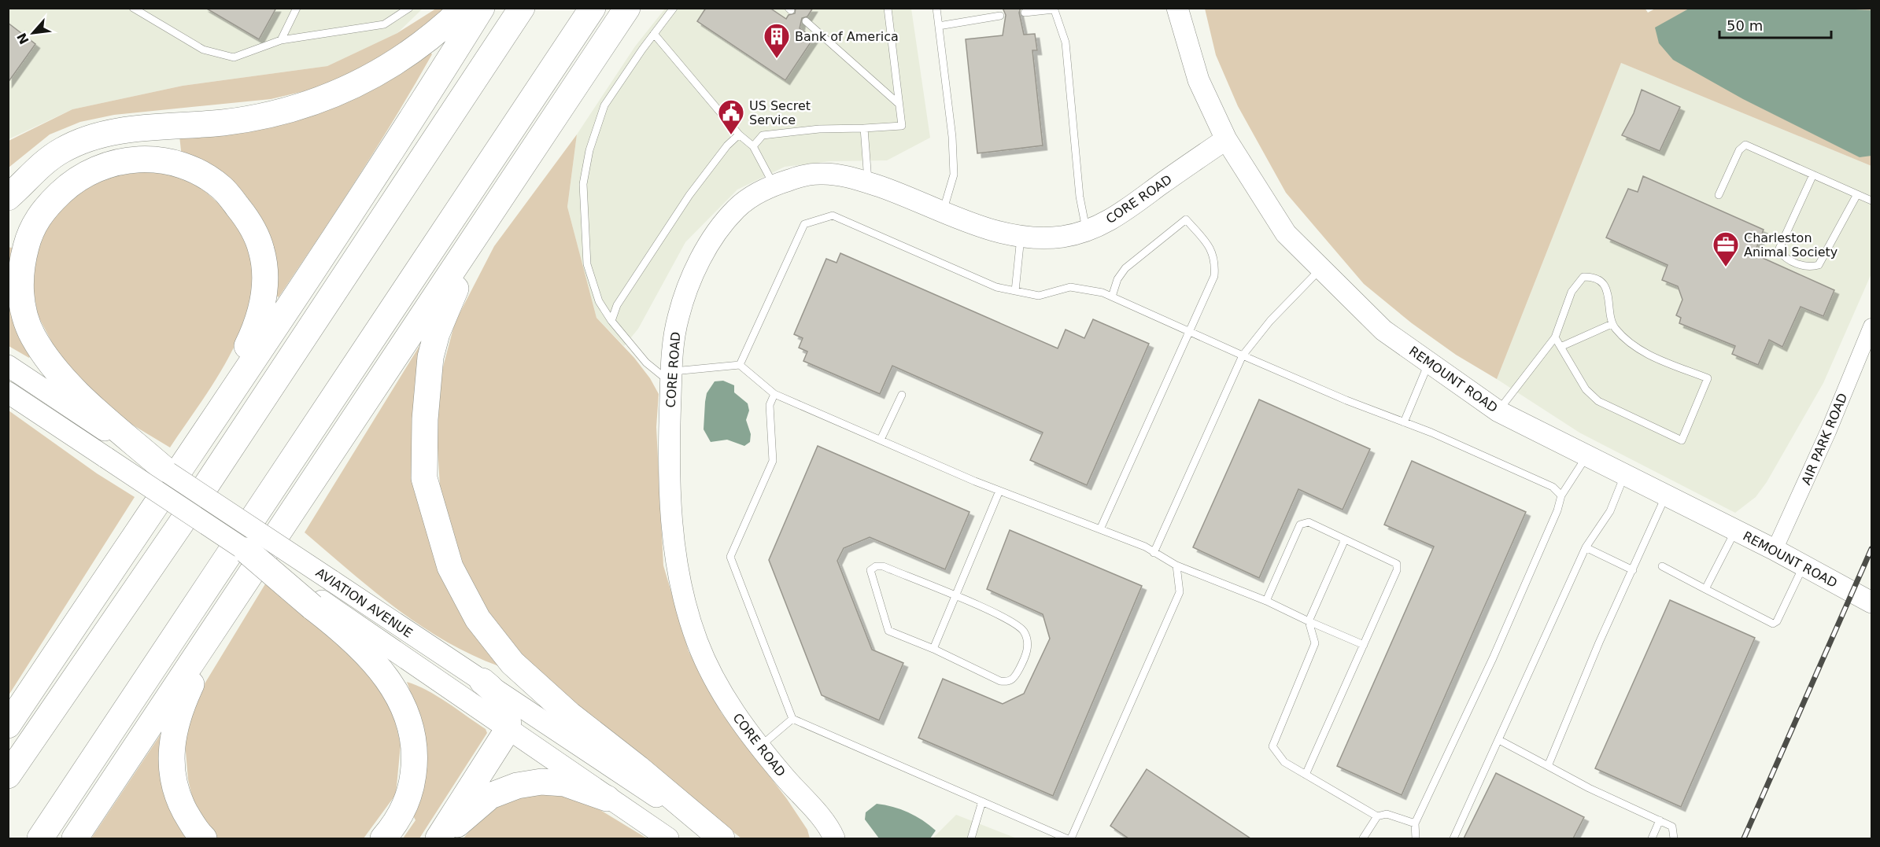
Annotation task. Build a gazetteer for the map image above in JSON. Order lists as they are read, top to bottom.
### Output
{
  "streets": {
    "street": [
      "CORE ROAD",
      "REMOUNT ROAD",
      "AIR PARK ROAD",
      "AVIATION AVENUE"
    ]
  },
  "crossings": [
    ["CORE ROAD", "REMOUNT ROAD"],
    ["REMOUNT ROAD", "AIR PARK ROAD"]
  ],
  "places": {
    "building": ["Bank of America"],
    "public building": ["US Secret Service"],
    "office": ["Charleston Animal Society"]
  },
  "scale_bar": "50 m",
  "north": "bottom left"
}
